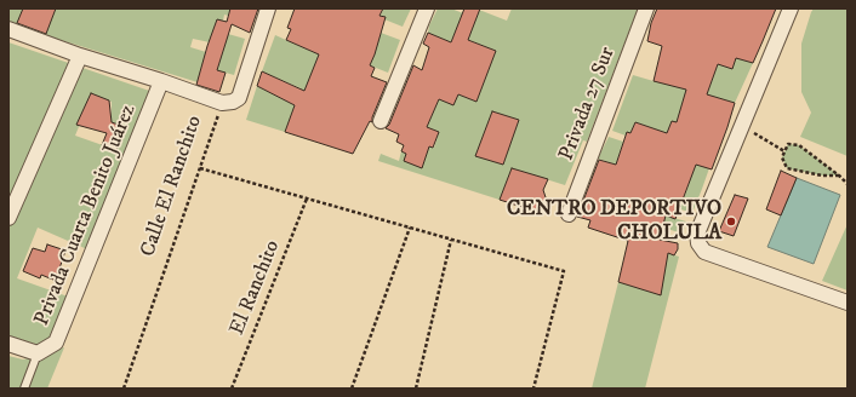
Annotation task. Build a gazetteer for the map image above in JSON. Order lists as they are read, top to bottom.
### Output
{
  "streets": {
    "street": ["Privada 27 Sur", "Calle El Ranchito", "Privada Cuarta Benito Juárez"],
    "path": ["El Ranchito"]
  },
  "places": ["CENTRO DEPORTIVO CHOLULA"]
}
